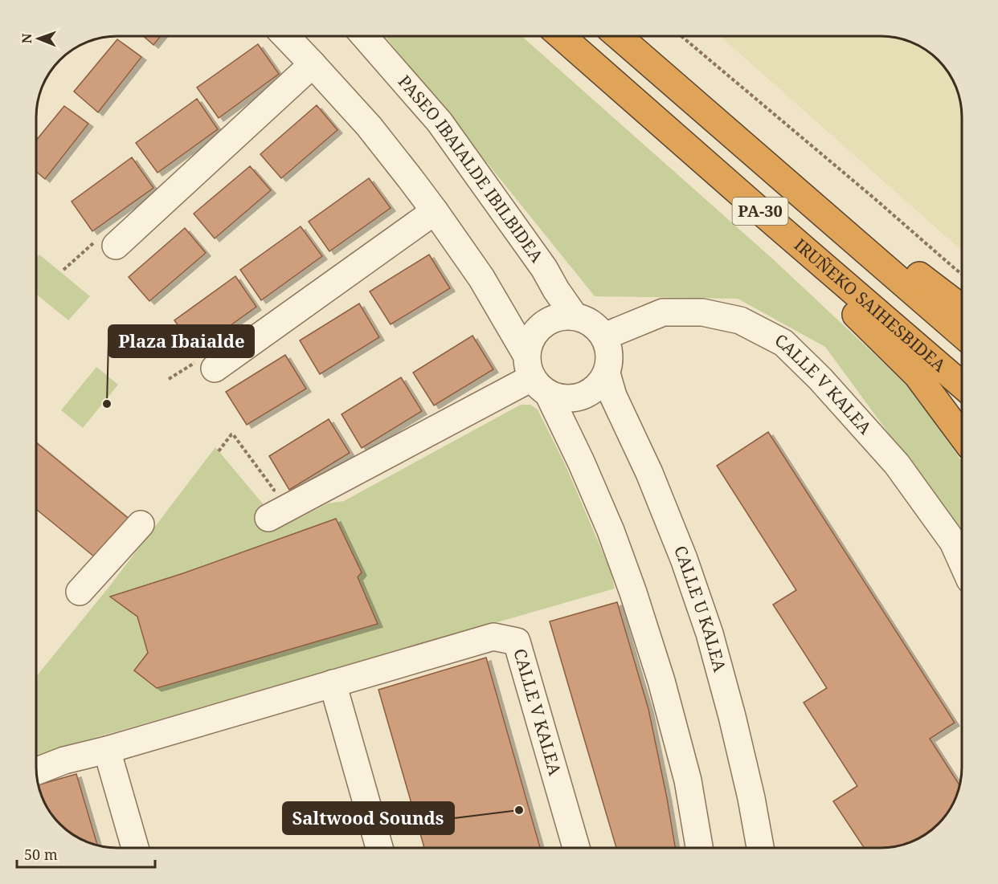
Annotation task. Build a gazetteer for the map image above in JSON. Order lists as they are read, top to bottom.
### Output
{
  "streets": {
    "highway": ["PA-30", "IRUÑEKO SAIHESBIDEA"],
    "street": ["PASEO IBAIALDE IBILBIDEA", "CALLE V KALEA", "CALLE U KALEA"]
  },
  "crossings": [
    ["PASEO IBAIALDE IBILBIDEA", "CALLE V KALEA"],
    ["PASEO IBAIALDE IBILBIDEA", "CALLE U KALEA"],
    ["CALLE V KALEA", "CALLE U KALEA"]
  ],
  "places": ["Plaza Ibaialde", "Saltwood Sounds"],
  "scale_bar": "50 m",
  "north": "left"
}
